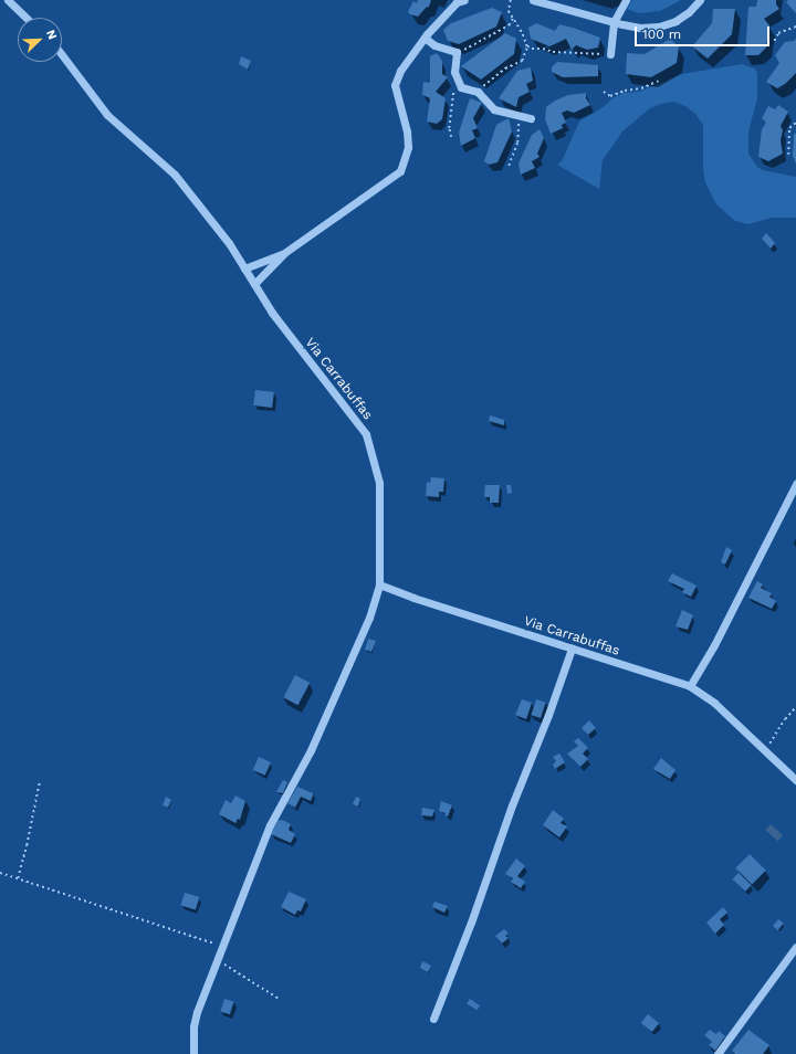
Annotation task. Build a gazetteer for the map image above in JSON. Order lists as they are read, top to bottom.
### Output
{
  "streets": {
    "street": ["Via Carrabuffas"]
  },
  "scale_bar": "100 m",
  "north": "top right"
}
